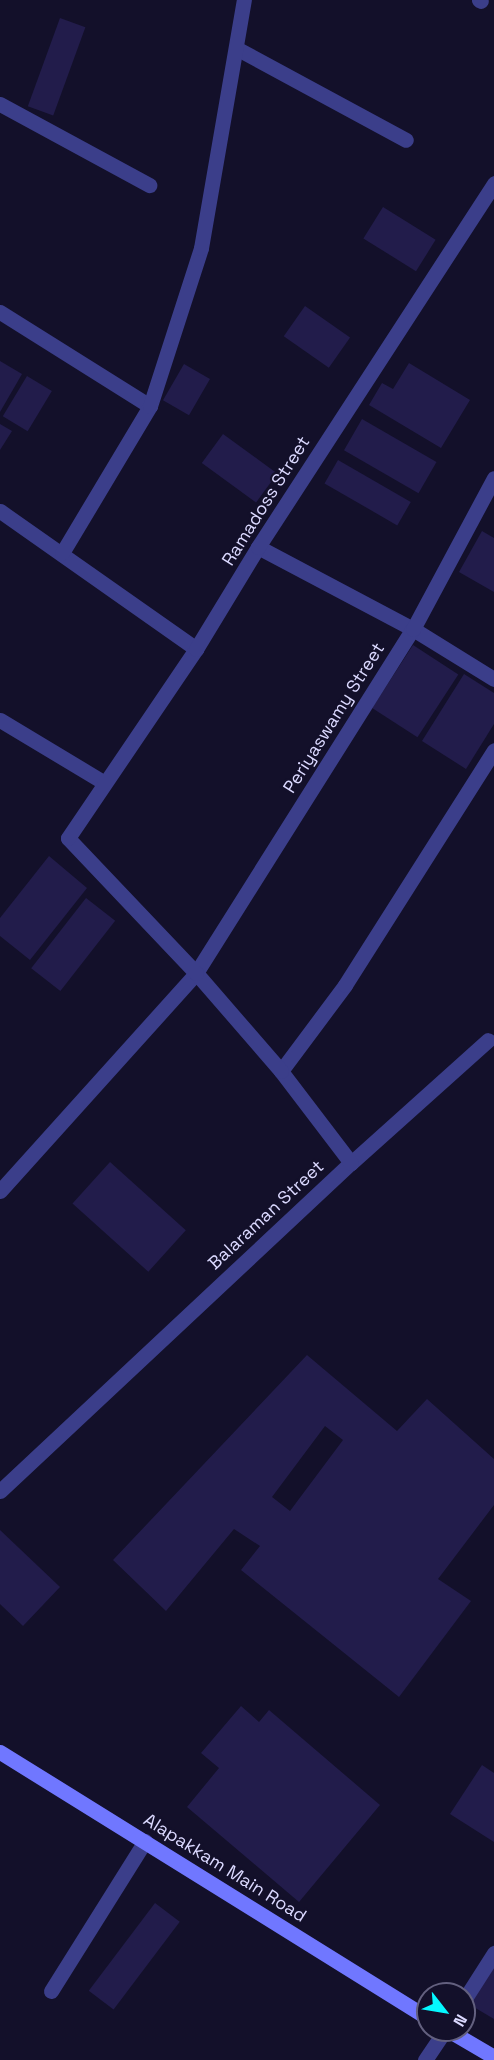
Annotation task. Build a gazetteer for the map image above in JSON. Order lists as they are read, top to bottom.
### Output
{
  "streets": {
    "main road": ["Alapakkam Main Road"],
    "street": ["Ramadoss Street", "Periyaswamy Street", "Balaraman Street"]
  },
  "crossings": [
    ["Ramadoss Street", "Balaraman Street"],
    ["Periyaswamy Street", "Balaraman Street"]
  ],
  "north": "bottom right"
}
